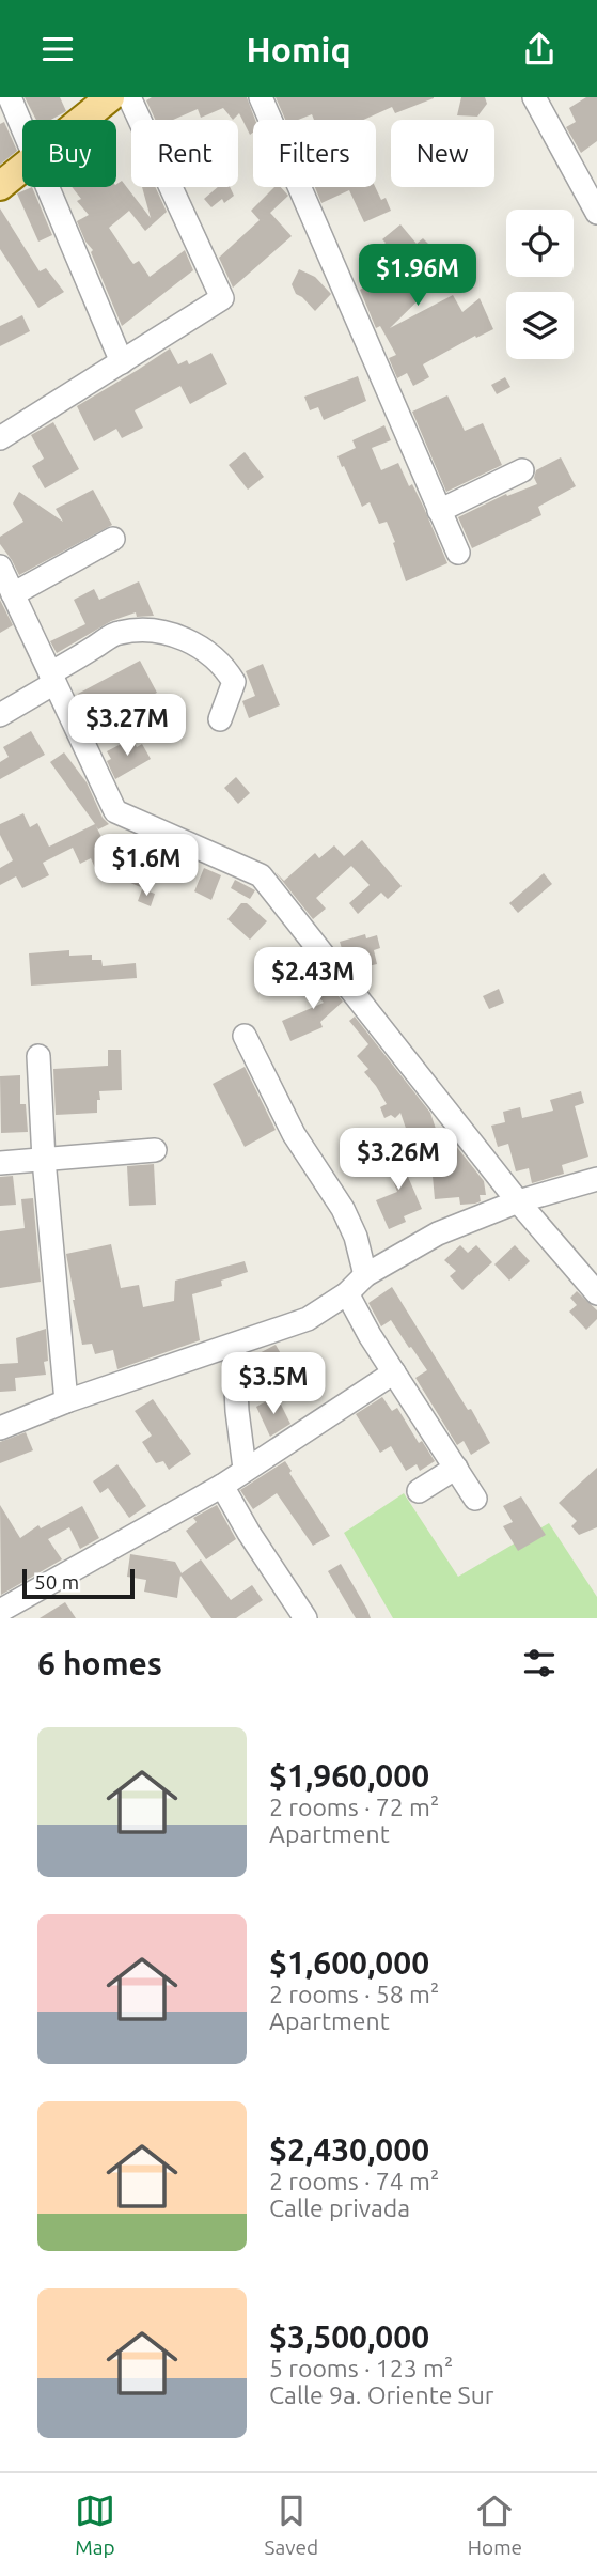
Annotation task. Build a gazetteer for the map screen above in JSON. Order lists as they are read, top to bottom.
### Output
{
  "scale_bar": "50 m",
  "page": {
    "header": "Homiq",
    "chip": [
      "Buy",
      "Rent",
      "Filters",
      "New"
    ],
    "price": [
      "$1.96M",
      "$3.27M",
      "$1.6M",
      "$2.43M",
      "$3.26M",
      "$3.5M"
    ],
    "scale": "50 m",
    "heading": "6 homes",
    "list": [
      {
        "name": "$1,960,000",
        "note": "2 rooms · 72 m² · Apartment"
      },
      {
        "name": "$1,600,000",
        "note": "2 rooms · 58 m² · Apartment"
      },
      {
        "name": "$2,430,000",
        "note": "2 rooms · 74 m² · Calle privada"
      },
      {
        "name": "$3,500,000",
        "note": "5 rooms · 123 m² · Calle 9a. Oriente Sur"
      }
    ],
    "tabs": ["Map", "Saved", "Home"]
  }
}
